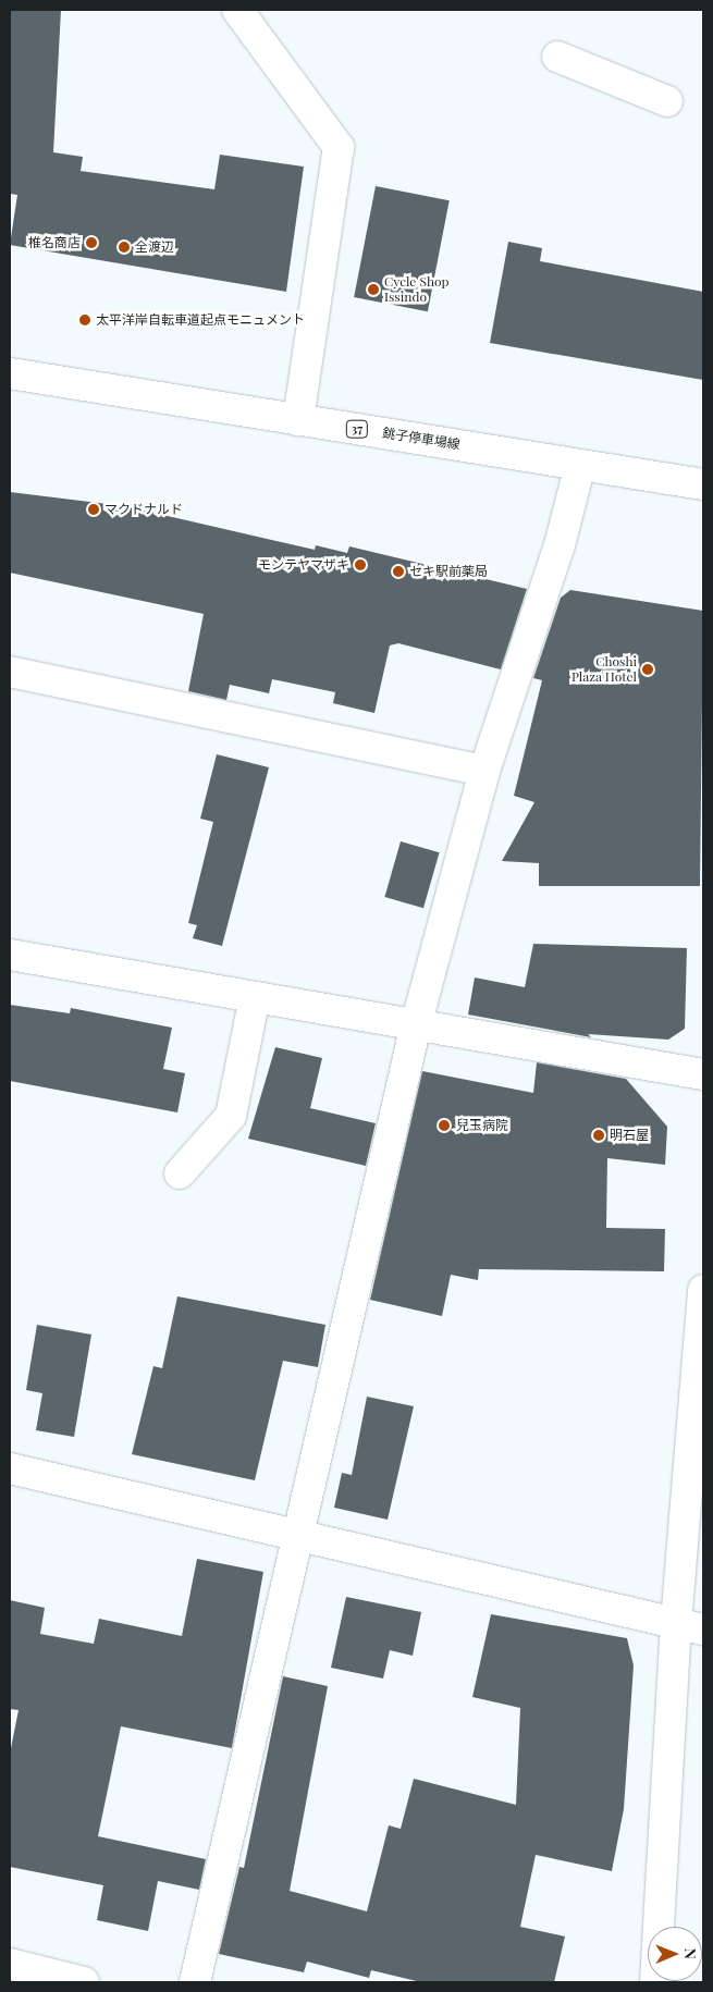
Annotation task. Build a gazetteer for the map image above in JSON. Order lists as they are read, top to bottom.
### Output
{
  "streets": {
    "street": ["37", "銚子停車場線"]
  },
  "places": [
    "椎名商店",
    "全渡辺",
    "Cycle Shop Issindo",
    "太平洋岸自転車道起点モニュメント",
    "マクドナルド",
    "モンテヤマザキ",
    "セキ駅前薬局",
    "Choshi Plaza Hotel",
    "兒玉病院",
    "明石屋"
  ],
  "north": "right"
}
